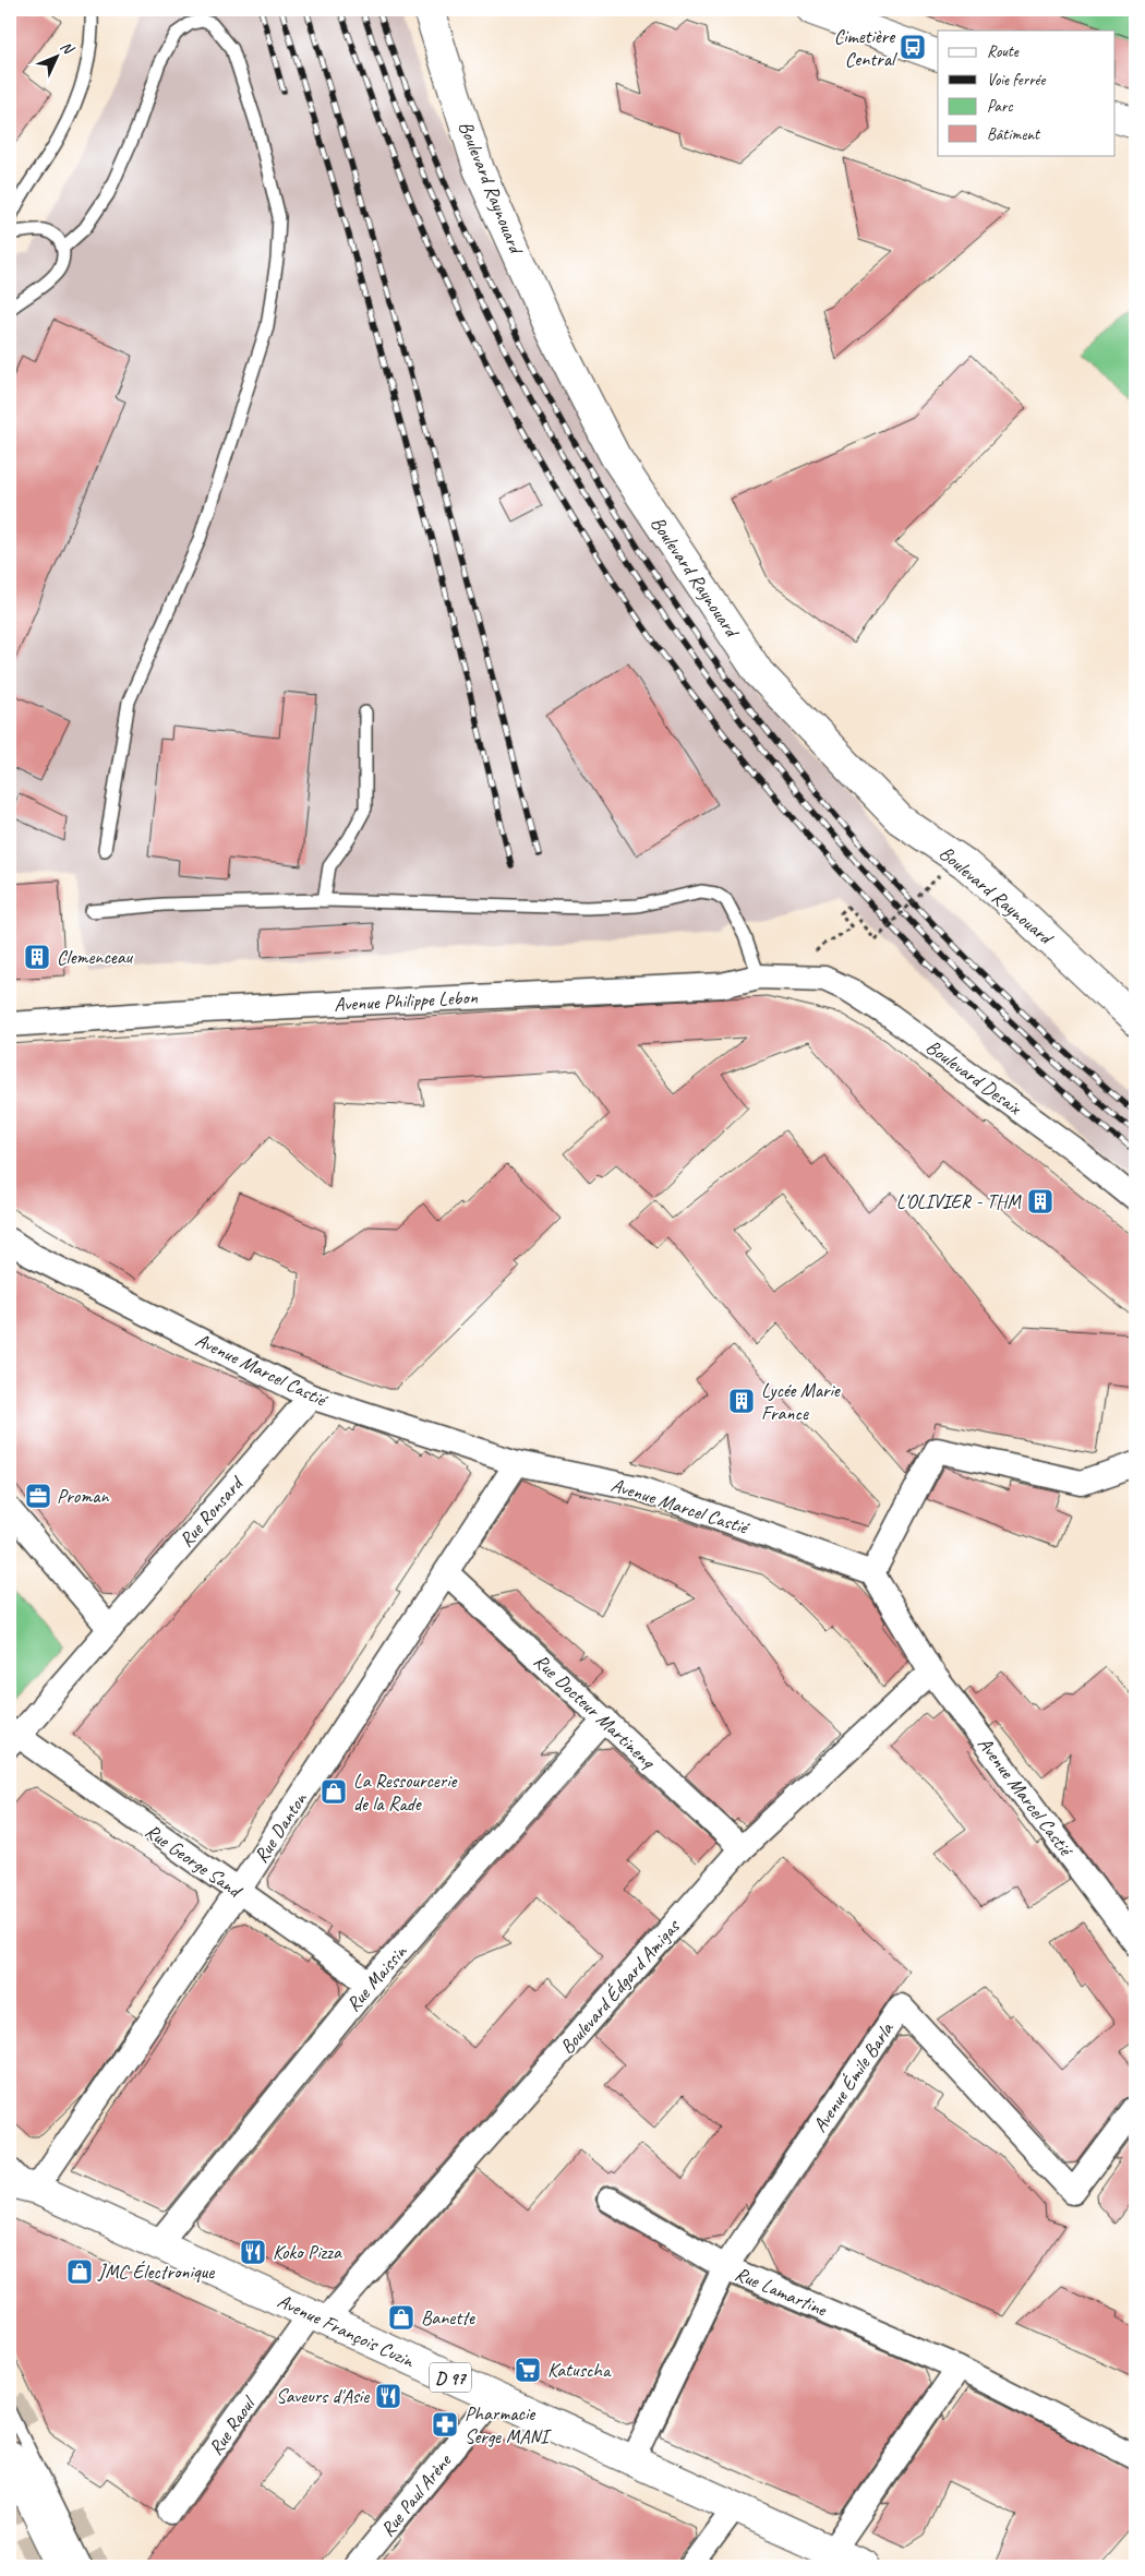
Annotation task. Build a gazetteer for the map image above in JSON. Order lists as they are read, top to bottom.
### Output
{
  "streets": {
    "street": [
      "Boulevard Raynouard",
      "Avenue Philippe Lebon",
      "Boulevard Desaix",
      "Avenue Marcel Castié",
      "Rue Ronsard",
      "Rue Docteur Martinenq",
      "Rue Danton",
      "Rue George Sand",
      "Rue Maissin",
      "Boulevard Édgard Amigas",
      "Avenue Émile Barla",
      "Rue Lamartine",
      "Avenue François Cuzin",
      "D 97",
      "Rue Raoul",
      "Rue Paul Arène"
    ]
  },
  "crossings": [
    ["Avenue Philippe Lebon", "Boulevard Desaix"],
    ["Avenue Marcel Castié", "Rue Ronsard"],
    ["Avenue Marcel Castié", "Rue Danton"],
    ["Avenue Marcel Castié", "Boulevard Édgard Amigas"],
    ["Rue Ronsard", "Rue George Sand"],
    ["Rue Docteur Martinenq", "Rue Danton"],
    ["Rue Docteur Martinenq", "Rue Maissin"],
    ["Rue Docteur Martinenq", "Boulevard Édgard Amigas"],
    ["Rue Danton", "Rue George Sand"],
    ["Rue Danton", "Avenue François Cuzin"],
    ["Rue Danton", "D 97"],
    ["Rue George Sand", "Rue Maissin"],
    ["Rue Maissin", "Avenue François Cuzin"],
    ["Boulevard Édgard Amigas", "Avenue François Cuzin"],
    ["Boulevard Édgard Amigas", "Rue Raoul"],
    ["Avenue Émile Barla", "Rue Lamartine"],
    ["Avenue Émile Barla", "Avenue François Cuzin"],
    ["Avenue François Cuzin", "D 97"],
    ["Avenue François Cuzin", "Rue Raoul"],
    ["Avenue François Cuzin", "Rue Paul Arène"]
  ],
  "places": {
    "bus stop": ["Cimetière Central"],
    "building": ["Clemenceau", "L'OLIVIER - THM", "Lycée Marie France"],
    "office": ["Proman"],
    "shop": ["La Ressourcerie de la Rade", "JMC Électronique", "Banette"],
    "restaurant": ["Koko Pizza", "Saveurs d'Asie"],
    "supermarket": ["Katuscha"],
    "pharmacy": ["Pharmacie Serge MANI"]
  },
  "legend": [
    "Route",
    "Voie ferrée",
    "Parc",
    "Bâtiment"
  ],
  "north": "top right"
}
